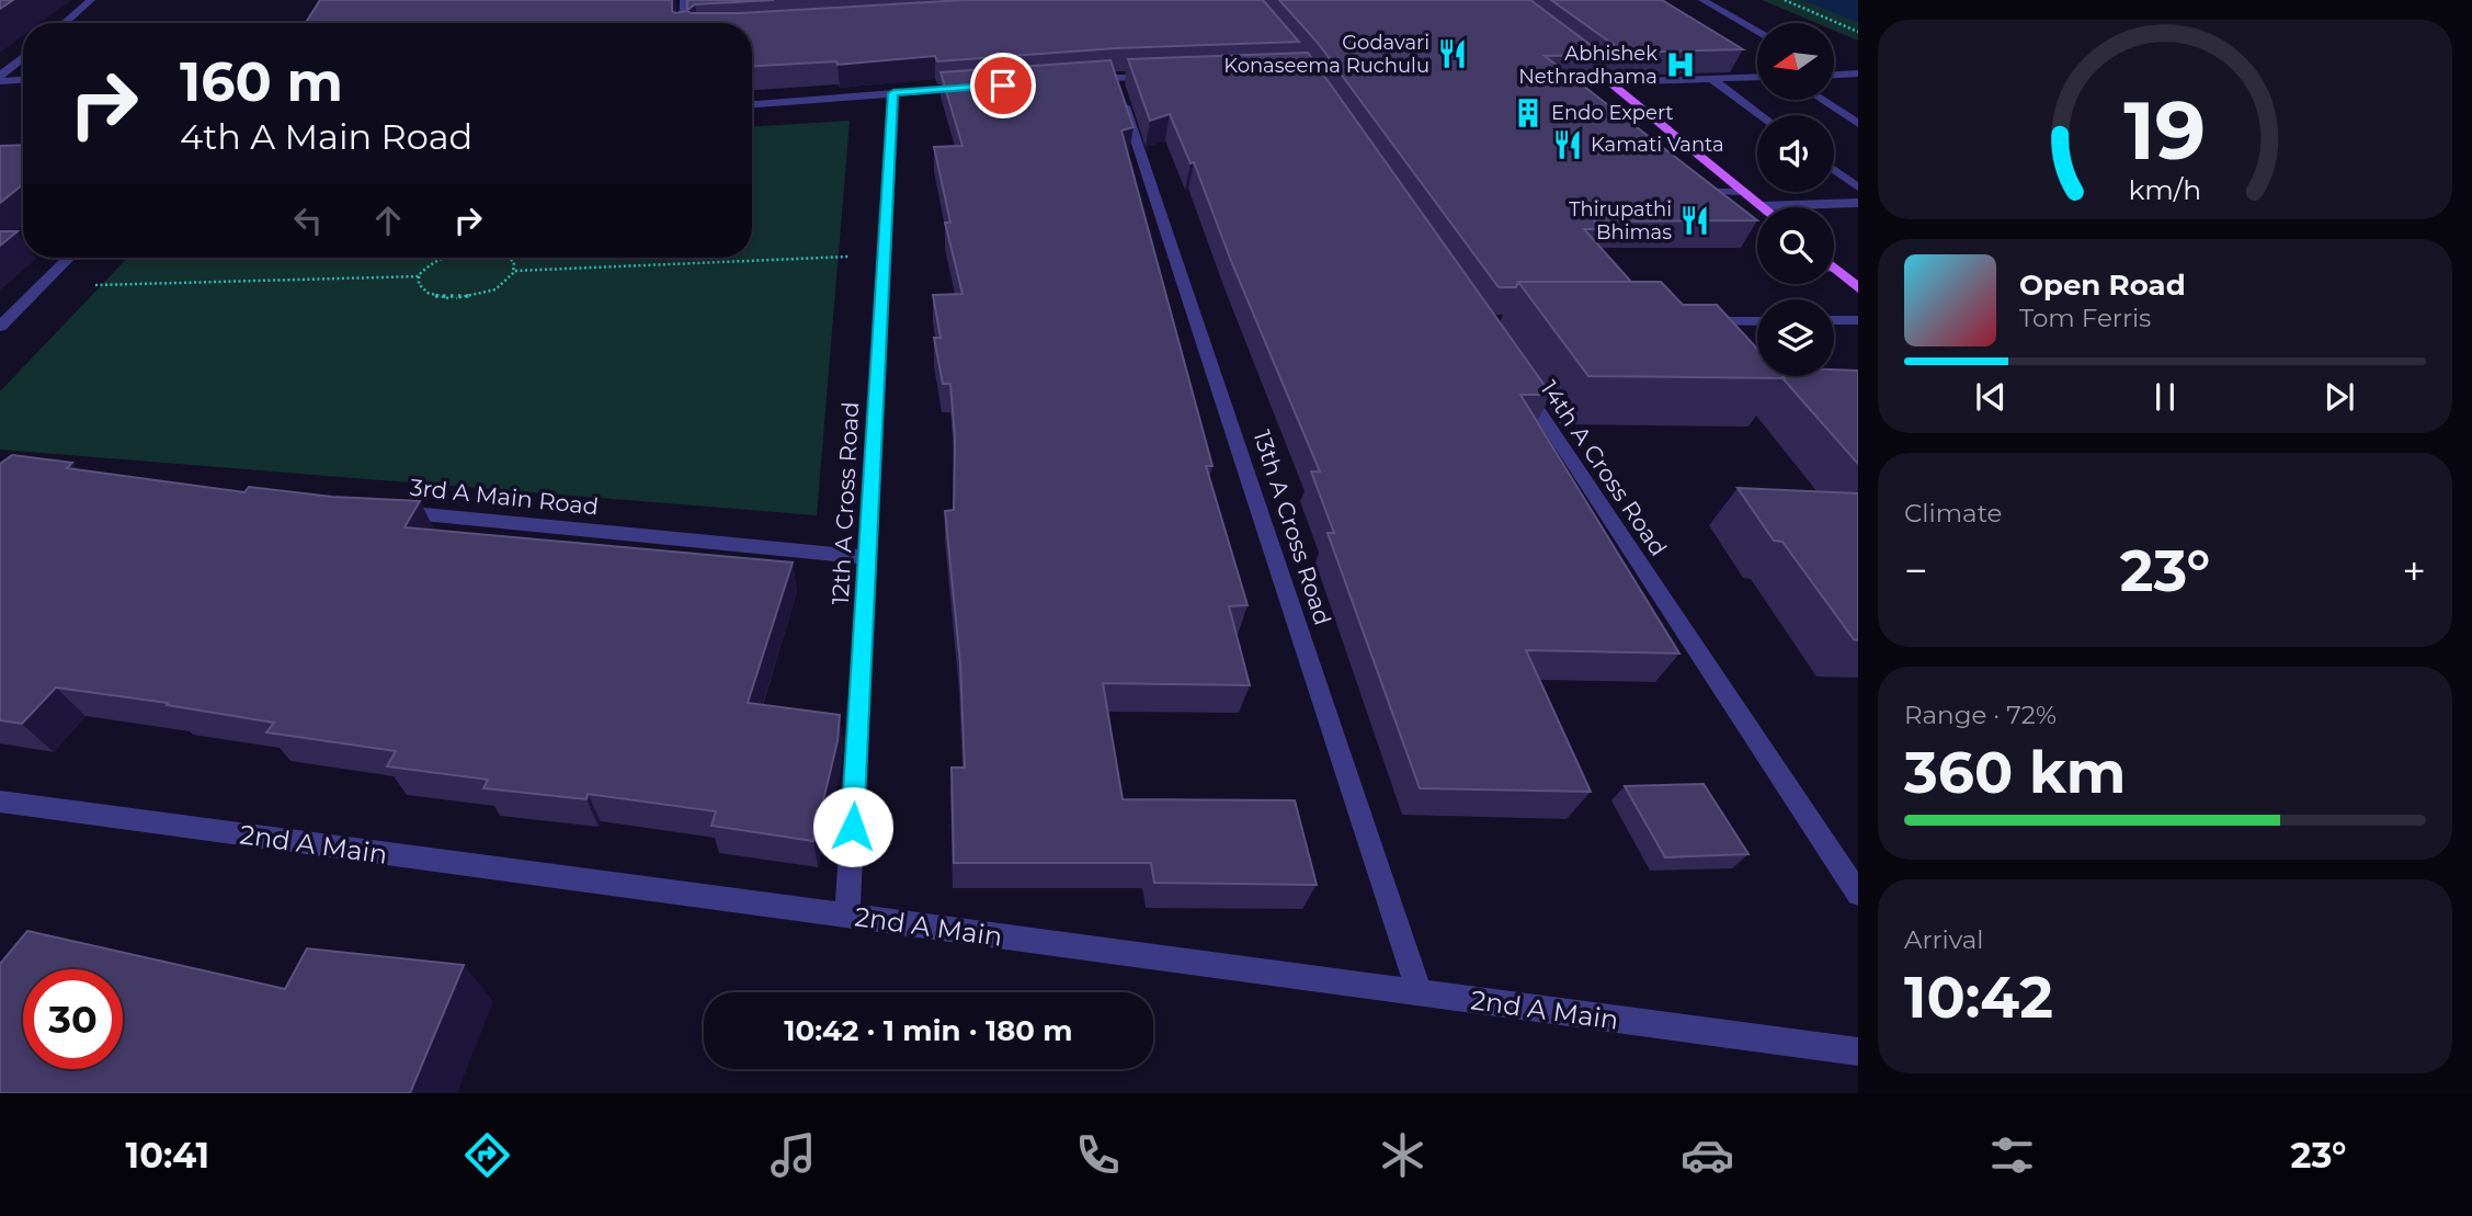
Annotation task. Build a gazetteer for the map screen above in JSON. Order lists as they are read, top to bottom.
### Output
{
  "streets": {
    "street": [
      "14th A Cross Road",
      "3rd A Main Road",
      "12th A Cross Road",
      "13th A Cross Road",
      "2nd A Main"
    ]
  },
  "crossings": [
    ["3rd A Main Road", "12th A Cross Road"],
    ["12th A Cross Road", "2nd A Main"],
    ["13th A Cross Road", "2nd A Main"]
  ],
  "places": {
    "restaurant": ["Godavari Konaseema Ruchulu", "Kamati Vanta", "Thirupathi Bhimas"],
    "hospital": ["Abhishek Nethradhama"],
    "building": ["Endo Expert"]
  },
  "north": "left",
  "page": {
    "turn": ["160 m", "4th A Main Road"],
    "song": ["Open Road", "Tom Ferris"],
    "tile": [
      "Climate",
      ["Range · 72%", "360 km"],
      ["Arrival", "10:42"]
    ],
    "heat": ["−", "23°", "+"],
    "limit": "30",
    "trip": "10:42 · 1 min · 180 m",
    "tabs": ["10:41", "23°"],
    "gauge": ["19", "km/h"]
  }
}
